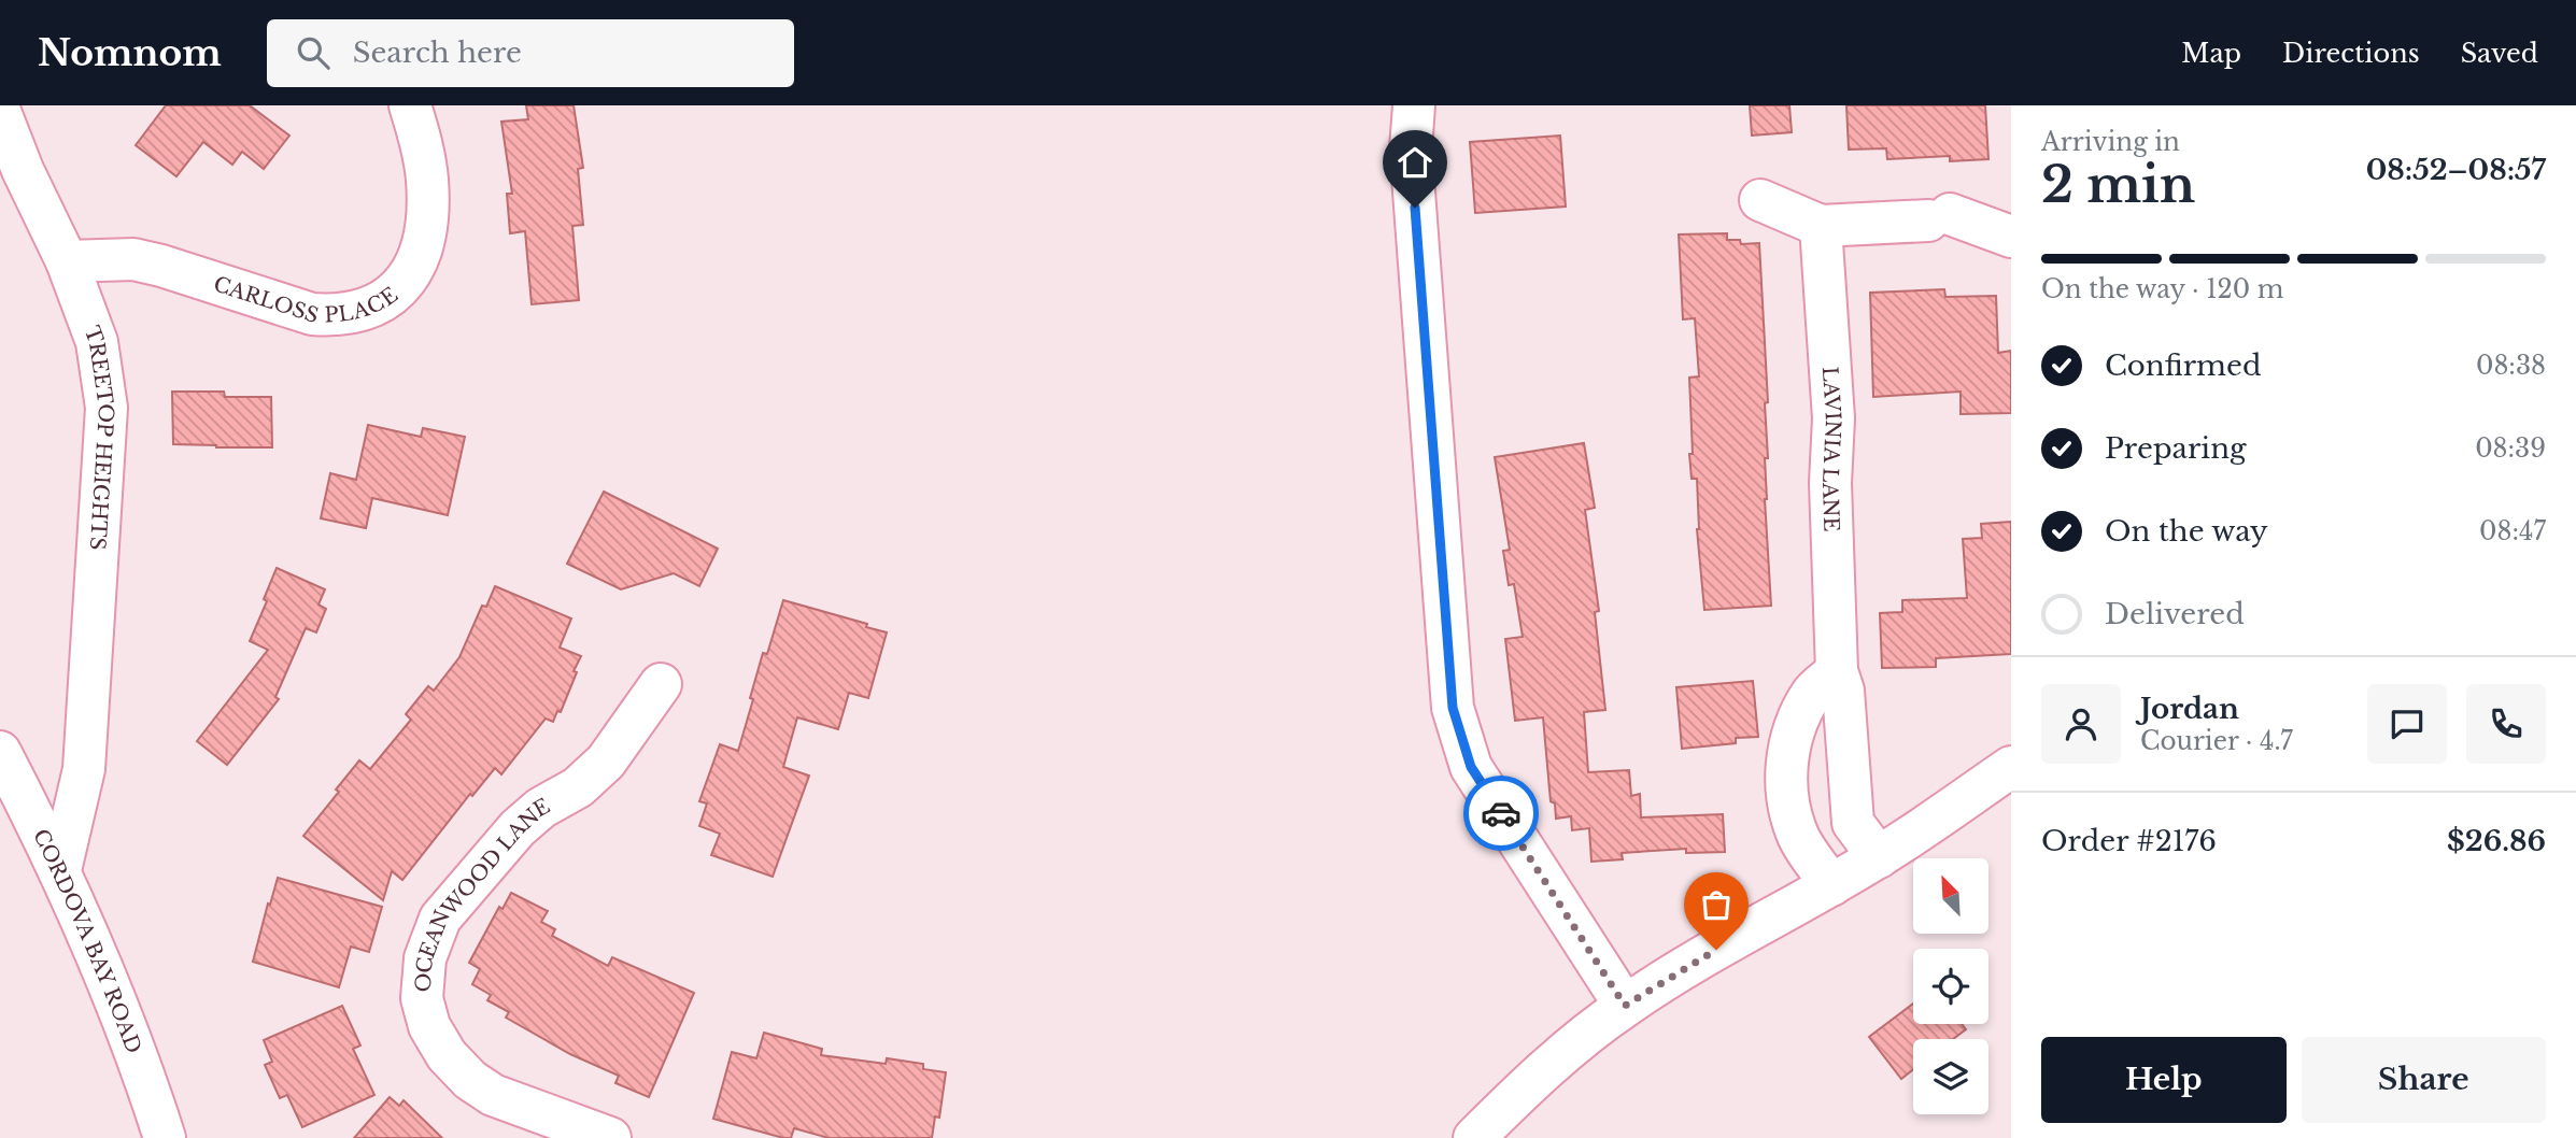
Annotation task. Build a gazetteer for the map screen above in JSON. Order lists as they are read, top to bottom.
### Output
{
  "streets": {
    "street": [
      "CARLOSS PLACE",
      "TREETOP HEIGHTS",
      "LAVINIA LANE",
      "OCEANWOOD LANE",
      "CORDOVA BAY ROAD"
    ]
  },
  "crossings": [
    ["CARLOSS PLACE", "TREETOP HEIGHTS"],
    ["TREETOP HEIGHTS", "CORDOVA BAY ROAD"]
  ],
  "north": "top left",
  "page": {
    "header": "Nomnom",
    "search": "Search here",
    "nav": ["Map", "Directions", "Saved"],
    "heading": ["2 min", "Arriving in", "08:52–08:57"],
    "panel": [
      "Jordan",
      "Courier · 4.7",
      "Order #2176",
      "$26.86"
    ],
    "bar": "On the way · 120 m",
    "list": [
      ["Confirmed", "08:38"],
      ["Preparing", "08:39"],
      ["On the way", "08:47"],
      "Delivered"
    ],
    "buttons": ["Help", "Share"]
  }
}
